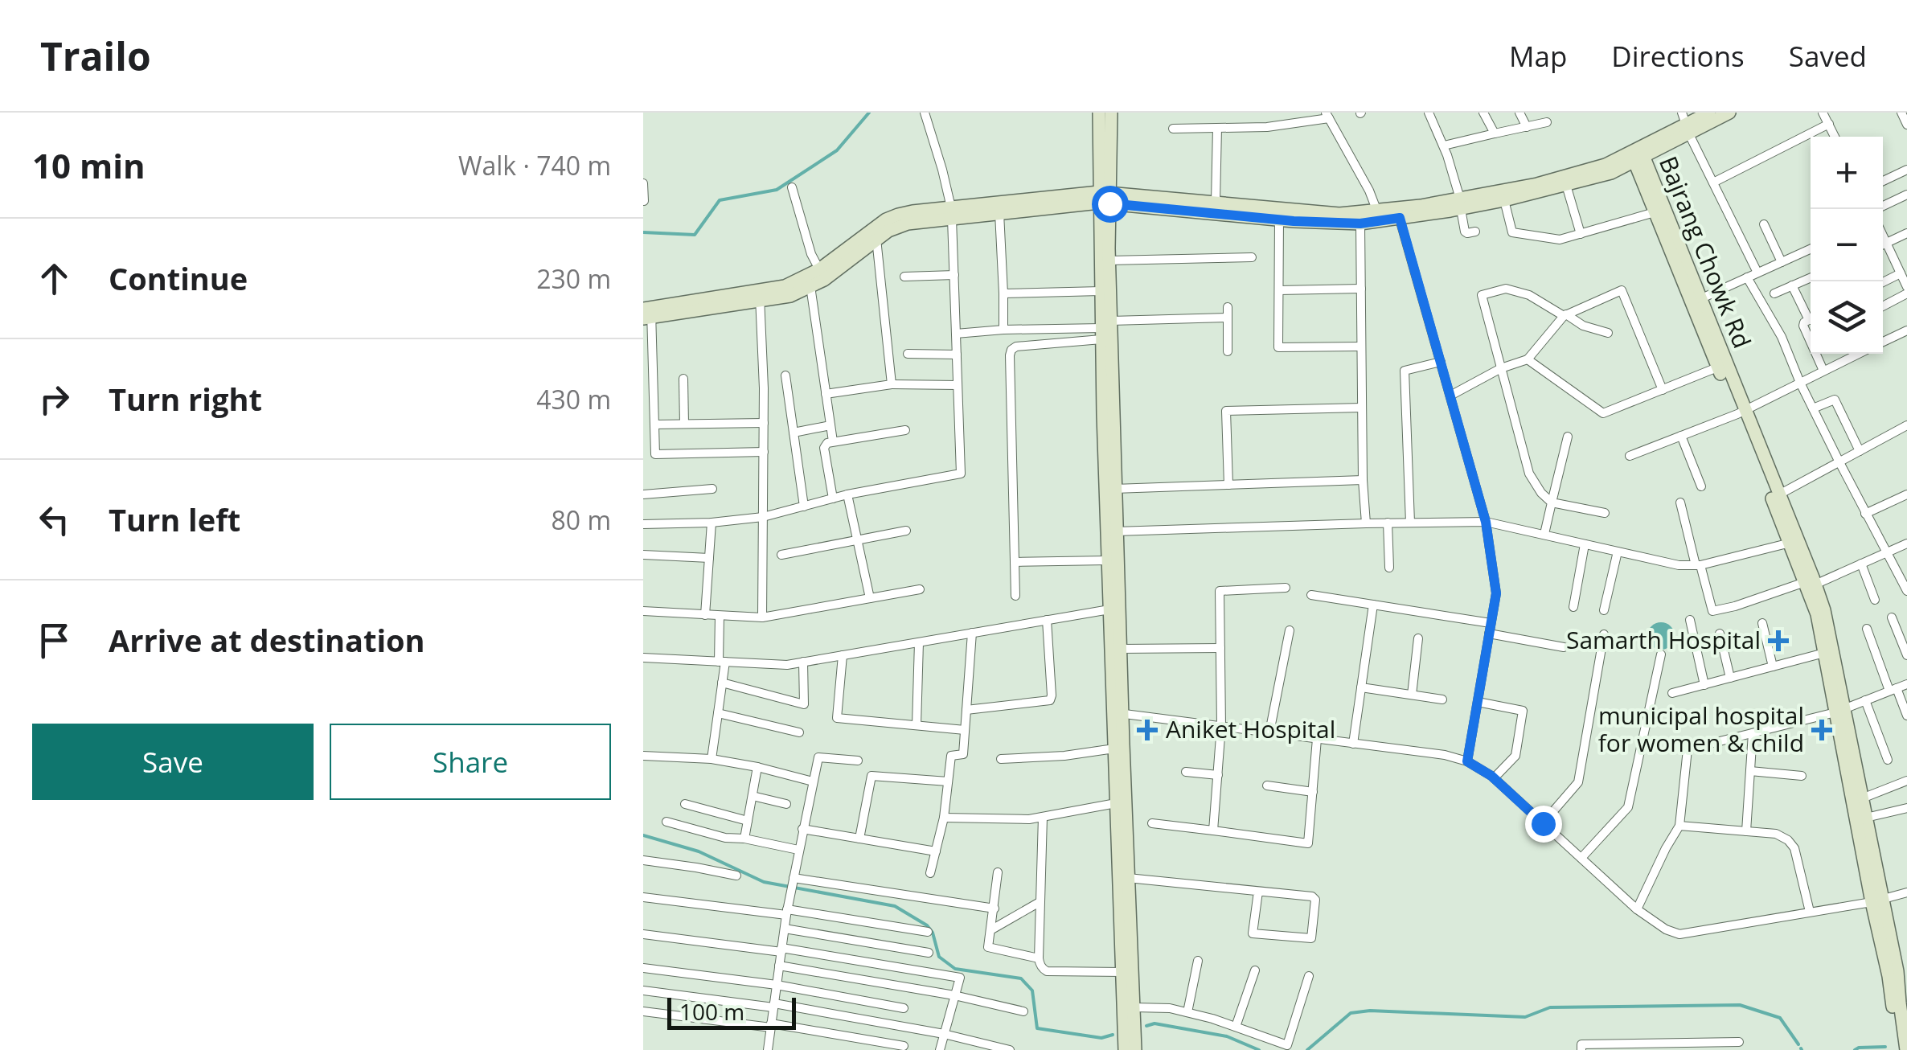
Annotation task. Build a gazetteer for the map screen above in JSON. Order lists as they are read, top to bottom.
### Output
{
  "streets": {
    "street": ["Bajrang Chowk Rd"]
  },
  "places": {
    "health": ["Samarth Hospital", "Aniket Hospital", "municipal hospital for women & child"]
  },
  "scale_bar": "100 m",
  "page": {
    "header": "Trailo",
    "nav": ["Map", "Directions", "Saved"],
    "heading": ["10 min", "Walk · 740 m"],
    "map_buttons": ["+", "−"],
    "list": [
      ["Continue", "230 m"],
      ["Turn right", "430 m"],
      ["Turn left", "80 m"],
      "Arrive at destination"
    ],
    "buttons": ["Save", "Share"],
    "scale": "100 m"
  }
}
